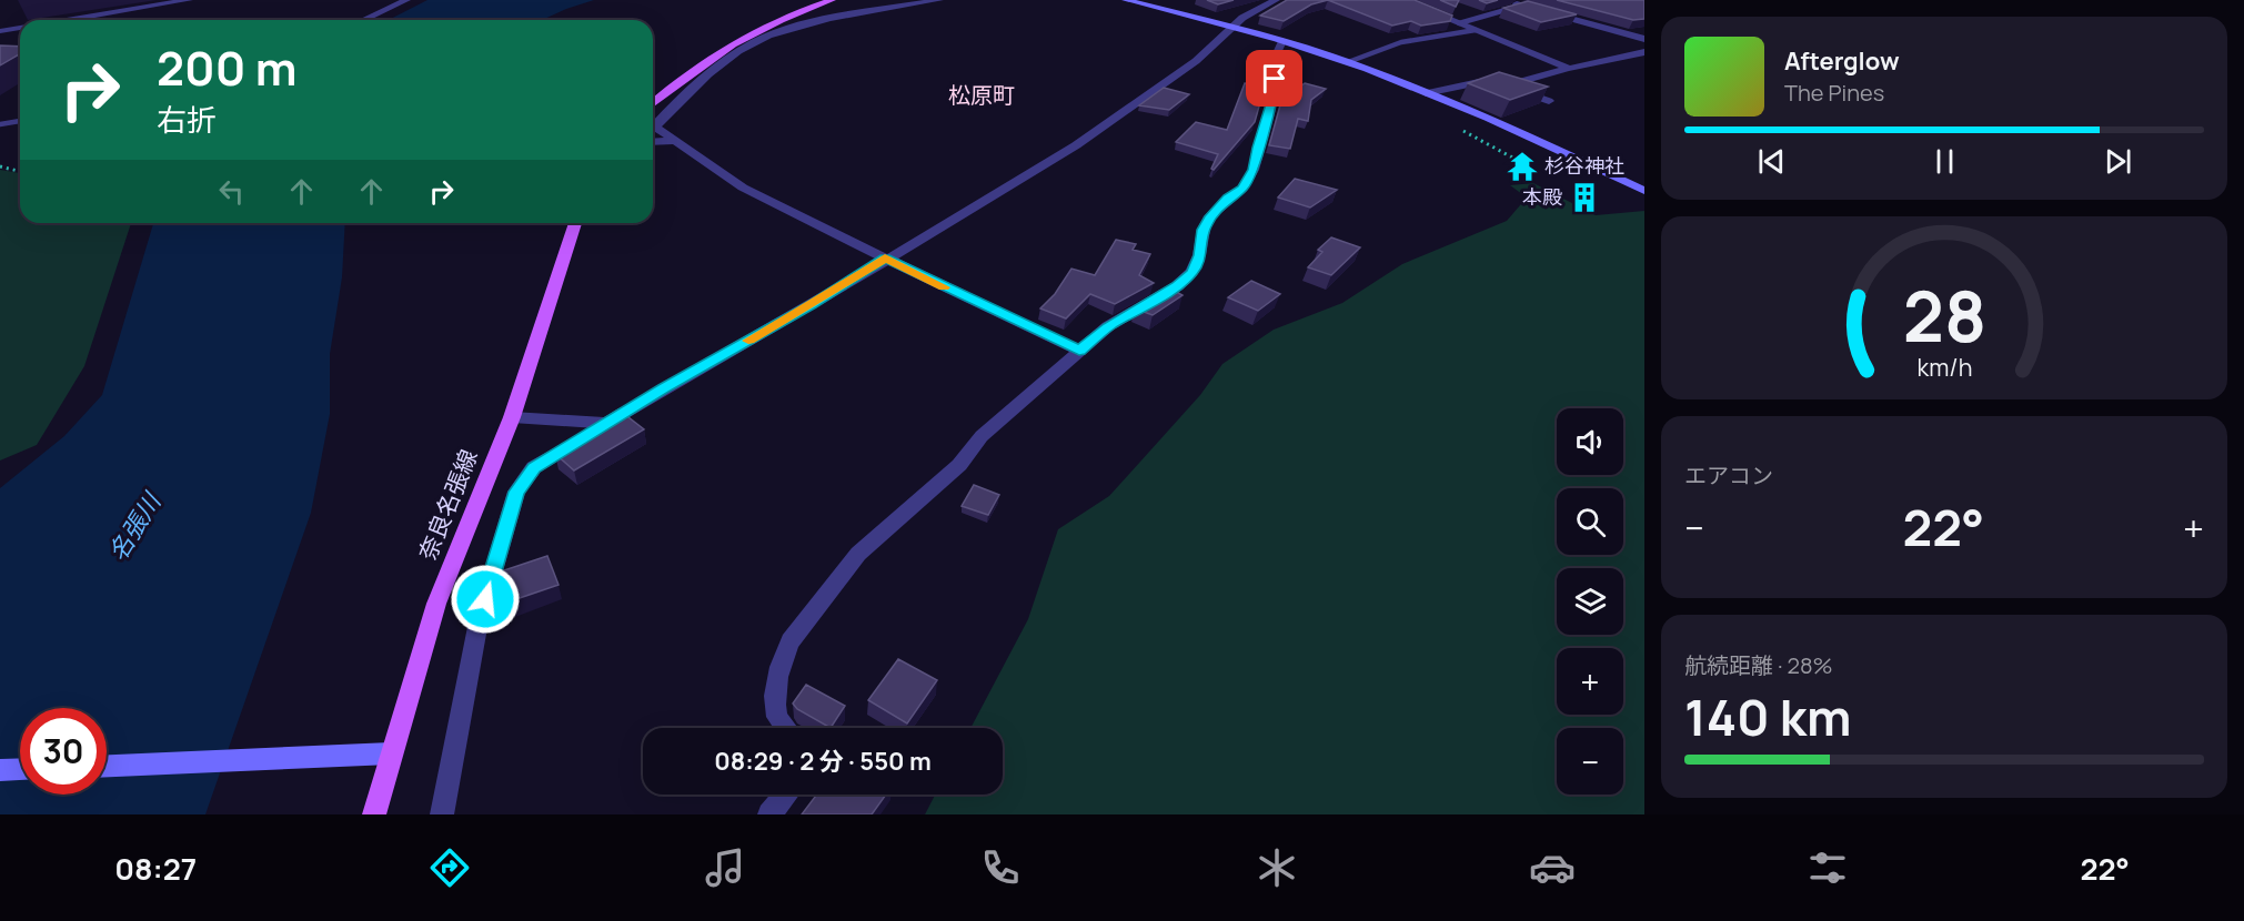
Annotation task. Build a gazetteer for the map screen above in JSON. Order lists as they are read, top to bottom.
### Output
{
  "streets": {
    "main road": ["奈良名張線"]
  },
  "districts": ["松原町"],
  "water": ["名張川"],
  "places": {
    "temple": ["杉谷神社"],
    "building": ["本殿"]
  },
  "page": {
    "turn": ["200 m", "右折"],
    "song": ["Afterglow", "The Pines"],
    "map_buttons": ["+", "−"],
    "tile": [
      "エアコン",
      ["航続距離 · 28%", "140 km"]
    ],
    "heat": ["−", "22°", "+"],
    "limit": "30",
    "trip": "08:29 · 2 分 · 550 m",
    "tabs": ["08:27", "22°"],
    "gauge": ["28", "km/h"]
  }
}
